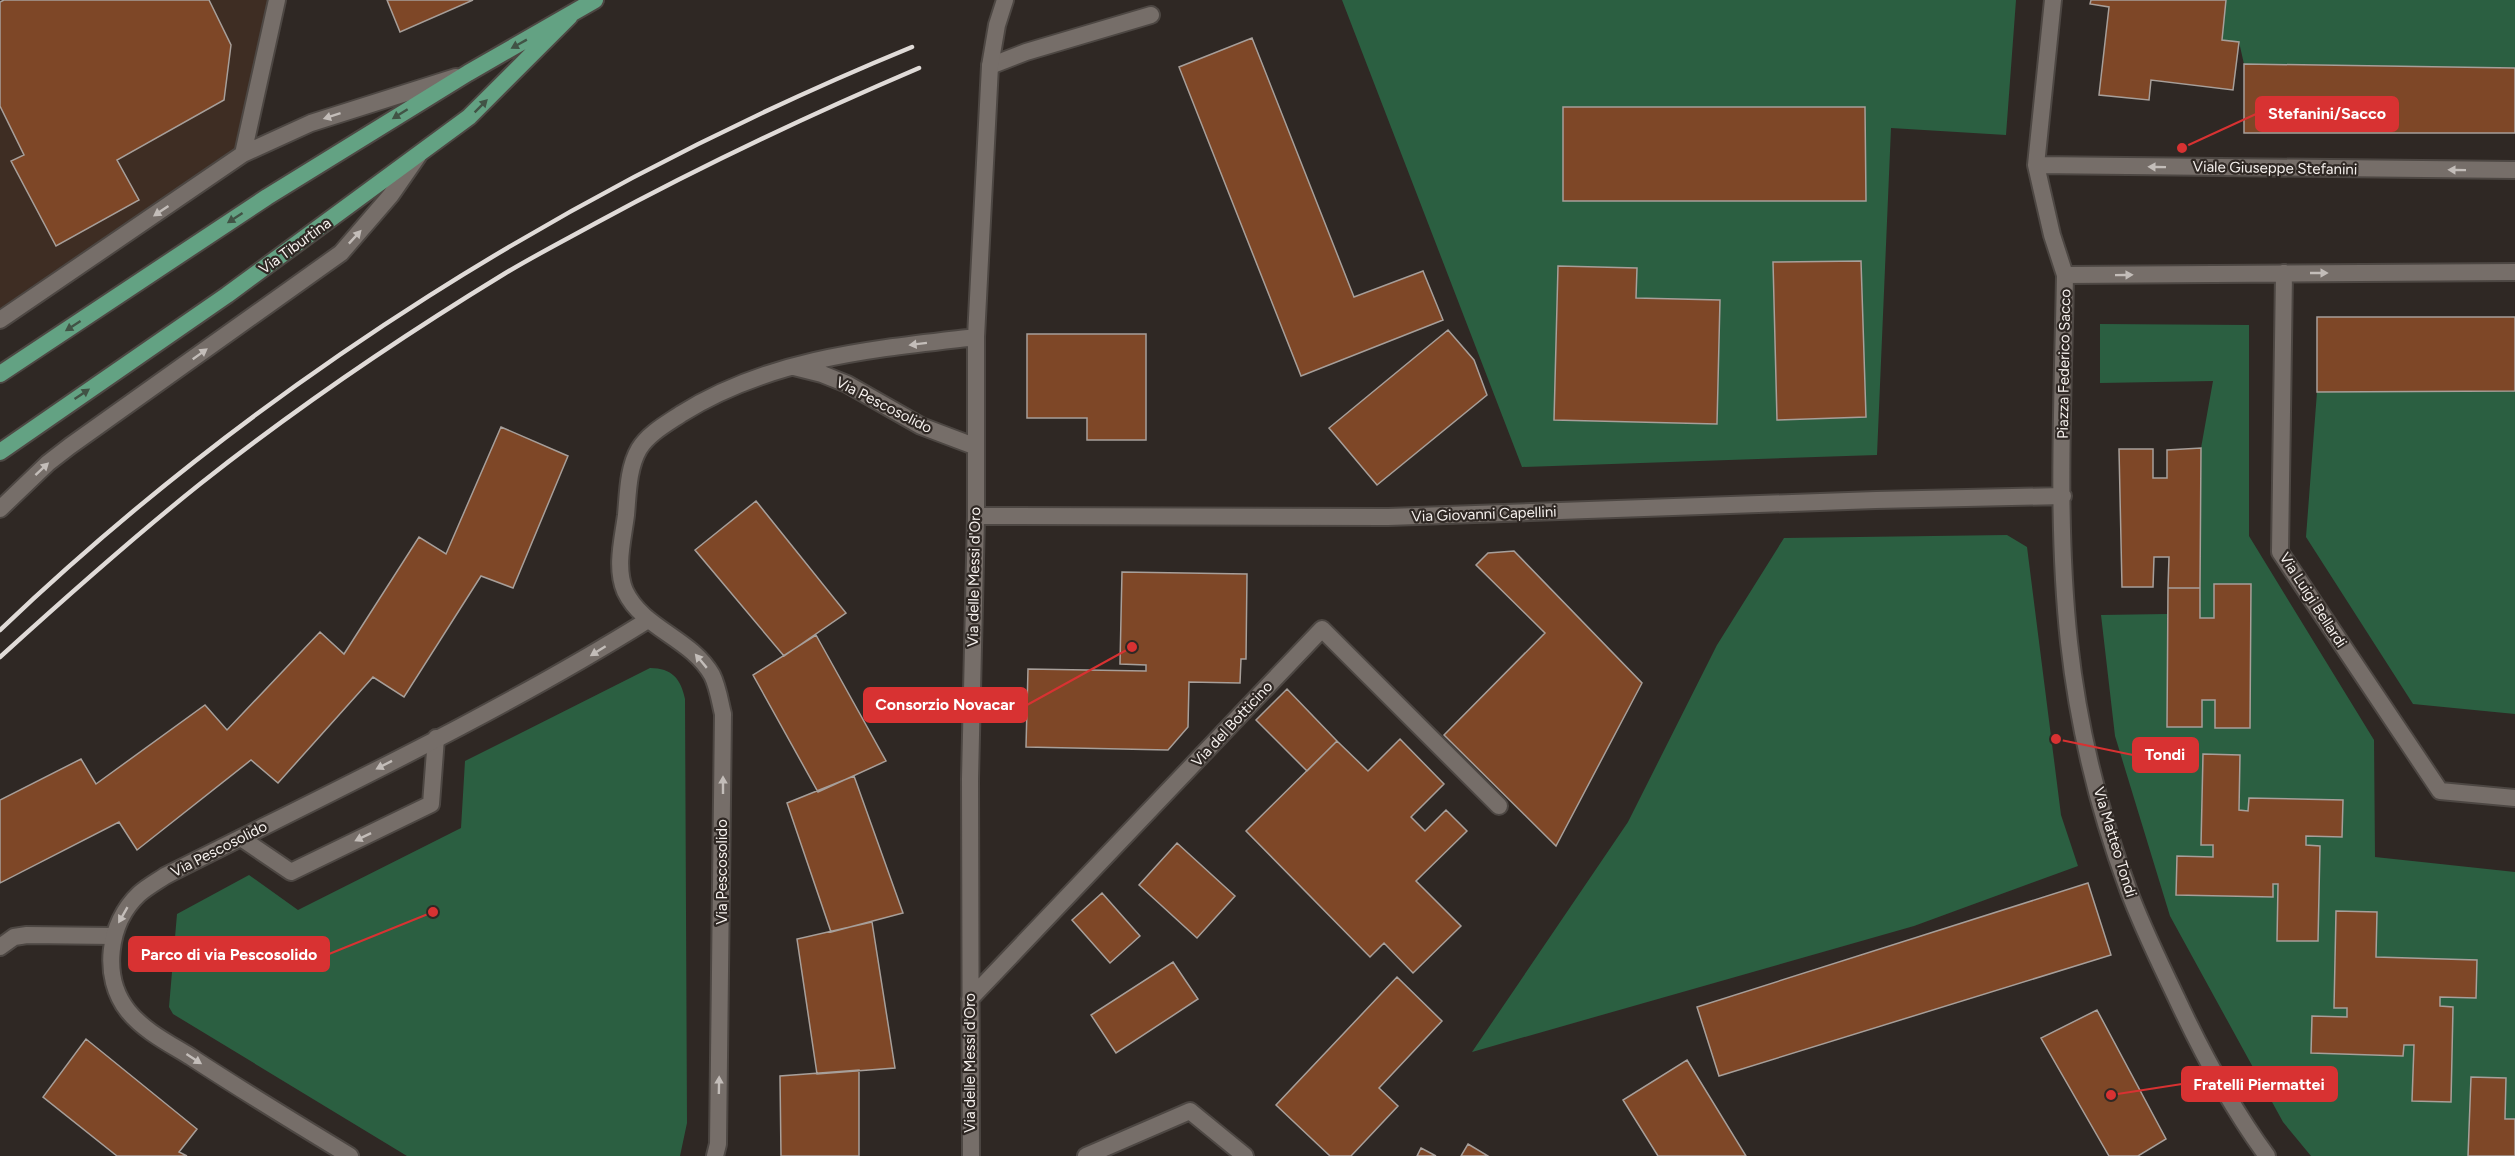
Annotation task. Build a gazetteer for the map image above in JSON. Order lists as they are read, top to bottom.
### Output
{
  "streets": {
    "main road": ["Via Tiburtina"],
    "street": [
      "Viale Giuseppe Stefanini",
      "Piazza Federico Sacco",
      "Via Pescosolido",
      "Via Giovanni Capellini",
      "Via delle Messi d'Oro",
      "Via Luigi Bellardi",
      "Via del Botticino",
      "Via Matteo Tondi"
    ]
  },
  "crossings": [
    ["Viale Giuseppe Stefanini", "Piazza Federico Sacco"],
    ["Piazza Federico Sacco", "Via Giovanni Capellini"],
    ["Piazza Federico Sacco", "Via Matteo Tondi"],
    ["Via Pescosolido", "Via delle Messi d'Oro"],
    ["Via Giovanni Capellini", "Via delle Messi d'Oro"],
    ["Via Giovanni Capellini", "Via Matteo Tondi"],
    ["Via delle Messi d'Oro", "Via del Botticino"]
  ],
  "places": [
    "Stefanini/Sacco",
    "Consorzio Novacar",
    "Tondi",
    "Parco di via Pescosolido",
    "Fratelli Piermattei"
  ]
}
